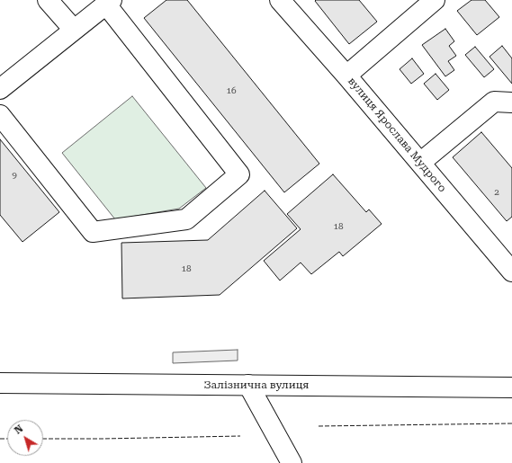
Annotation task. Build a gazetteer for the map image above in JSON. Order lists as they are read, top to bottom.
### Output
{
  "streets": {
    "street": ["вулиця Ярослава Мудрого", "Залізнична вулиця"]
  },
  "house_numbers": [
    "16",
    "9",
    "2",
    "18",
    "18"
  ],
  "north": "top left"
}
